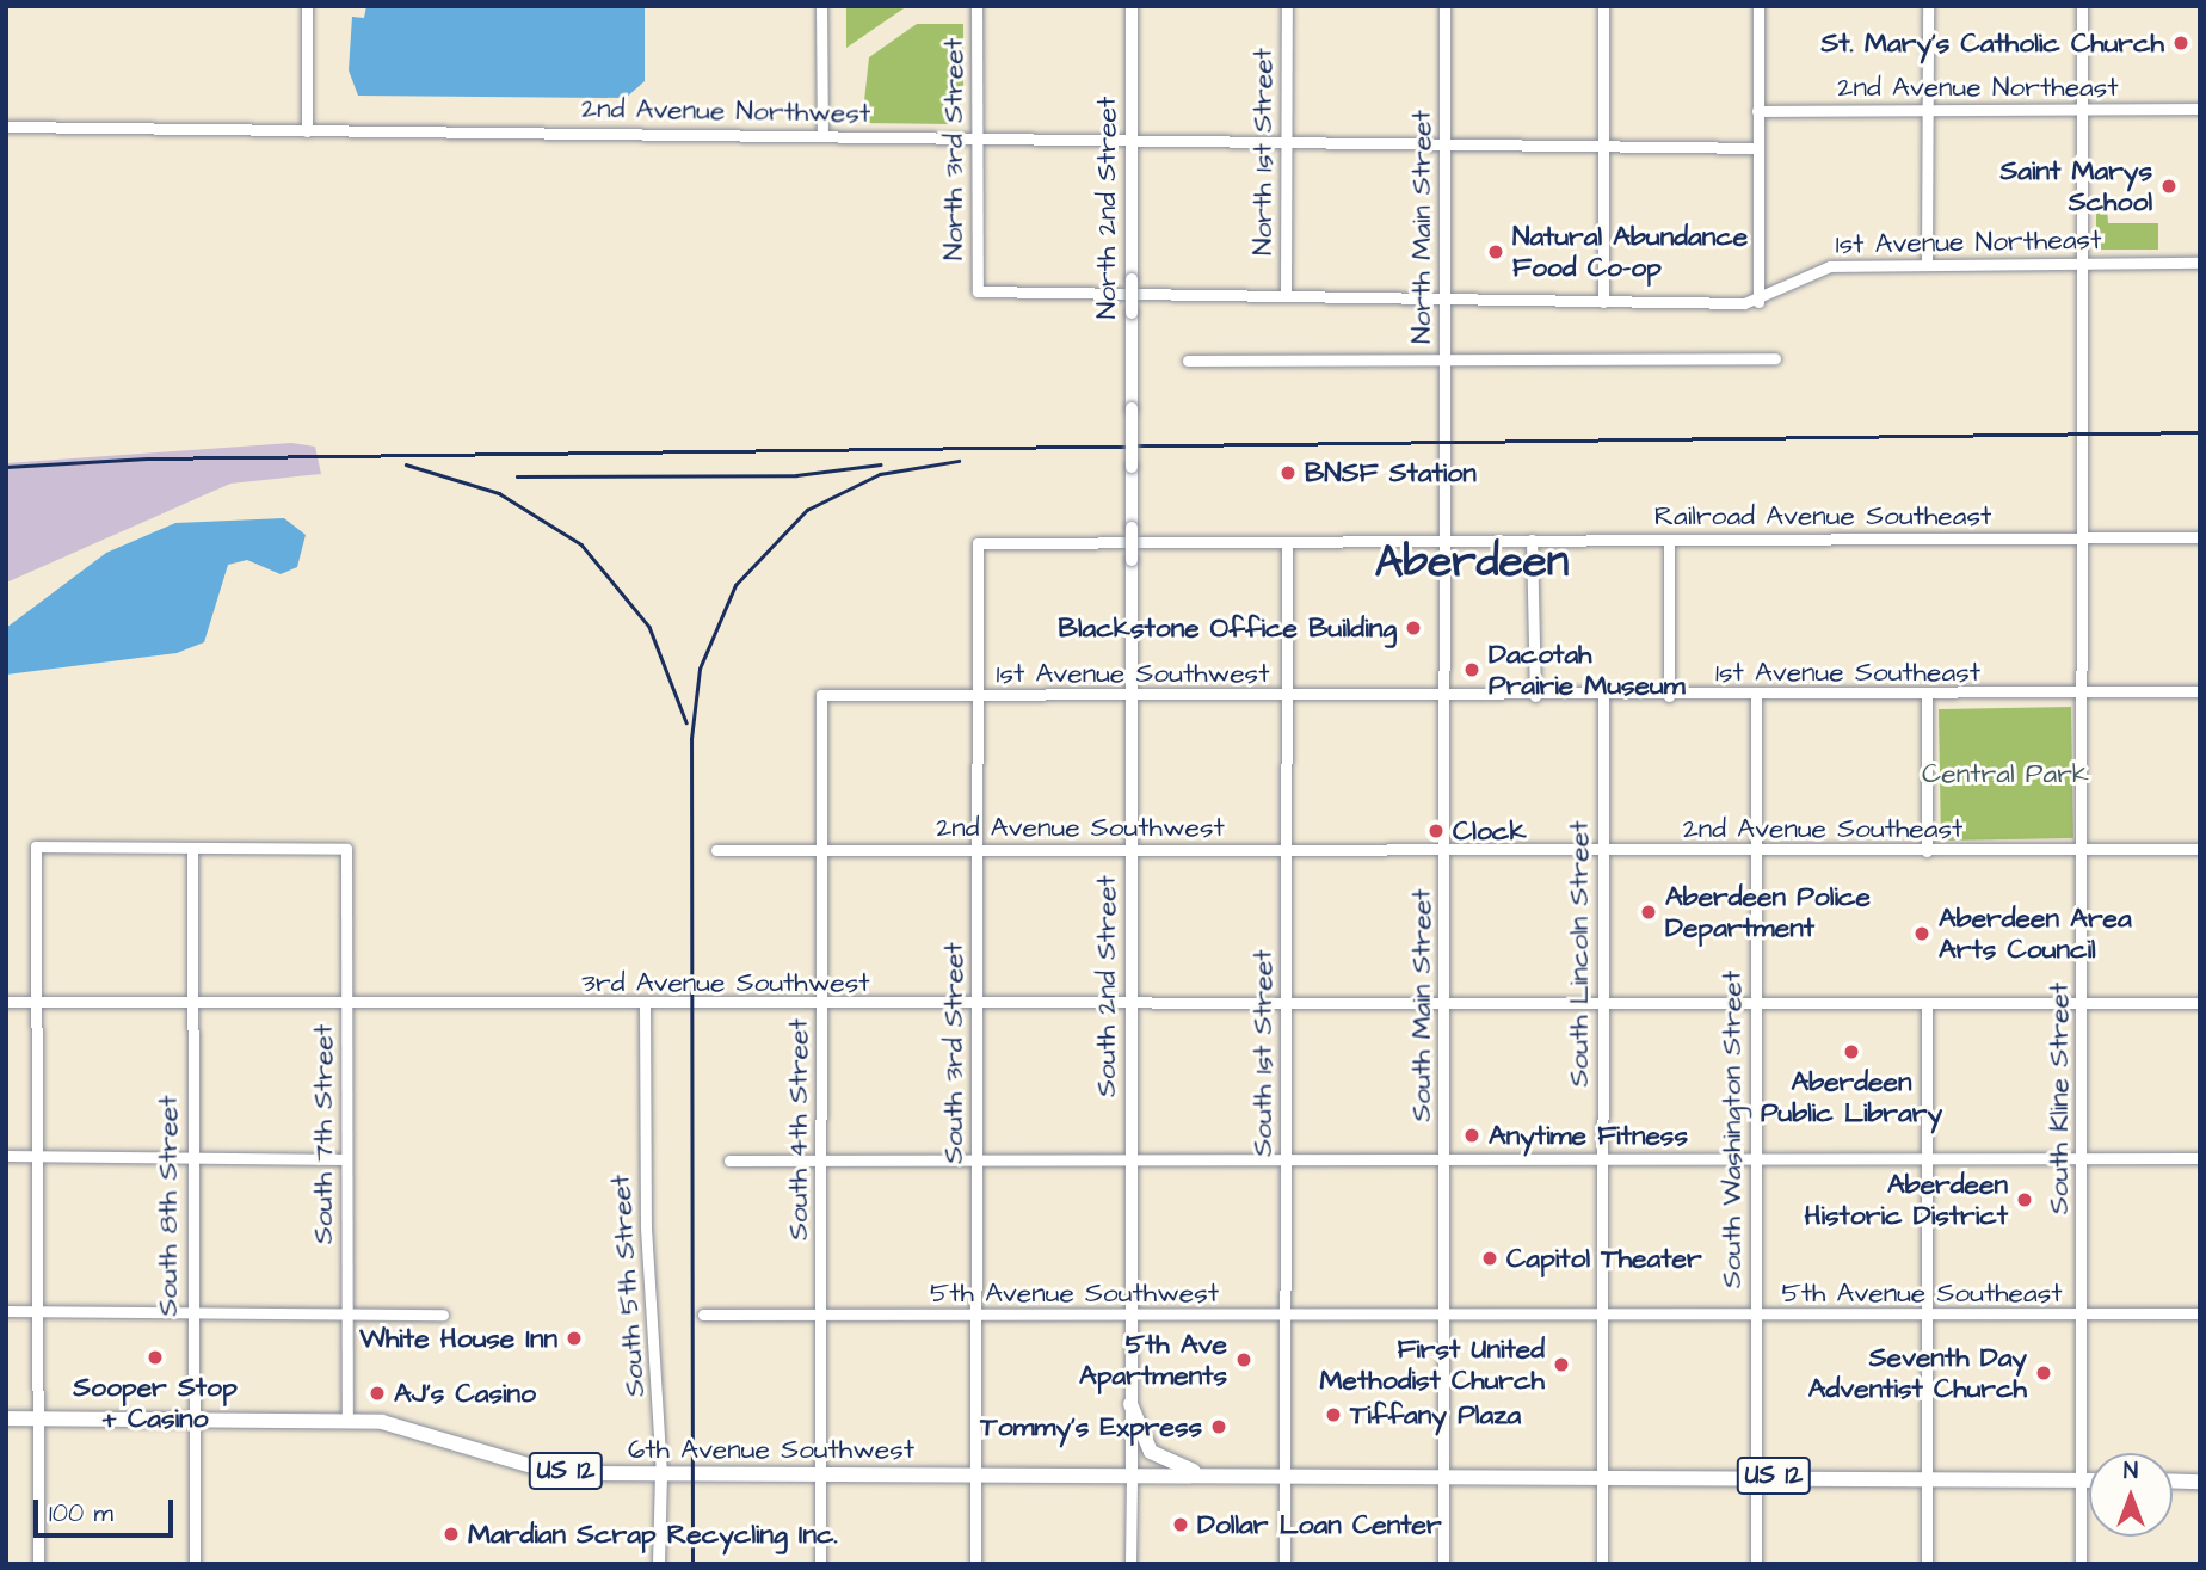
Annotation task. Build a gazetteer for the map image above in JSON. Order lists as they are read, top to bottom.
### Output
{
  "streets": {
    "highway": ["6th Avenue Southwest", "US 12"],
    "main road": ["North 2nd Street", "South 2nd Street", "South 5th Street"],
    "street": [
      "2nd Avenue Northeast",
      "2nd Avenue Northwest",
      "North 3rd Street",
      "North 1st Street",
      "North Main Street",
      "1st Avenue Northeast",
      "Railroad Avenue Southeast",
      "1st Avenue Southeast",
      "1st Avenue Southwest",
      "2nd Avenue Southwest",
      "2nd Avenue Southeast",
      "South Lincoln Street",
      "3rd Avenue Southwest",
      "South Main Street",
      "South 3rd Street",
      "South 1st Street",
      "South Kline Street",
      "South 4th Street",
      "South Washington Street",
      "South 7th Street",
      "South 8th Street",
      "5th Avenue Southwest",
      "5th Avenue Southeast"
    ]
  },
  "crossings": [
    ["2nd Avenue Northeast", "South Kline Street"],
    ["2nd Avenue Northwest", "North 3rd Street"],
    ["2nd Avenue Northwest", "North 1st Street"],
    ["2nd Avenue Northwest", "North 2nd Street"],
    ["2nd Avenue Northwest", "North Main Street"],
    ["North 3rd Street", "1st Avenue Northeast"],
    ["North 1st Street", "1st Avenue Northeast"],
    ["North 2nd Street", "South 2nd Street"],
    ["North Main Street", "1st Avenue Northeast"],
    ["North Main Street", "South Main Street"],
    ["1st Avenue Northeast", "South Kline Street"],
    ["Railroad Avenue Southeast", "South Main Street"],
    ["Railroad Avenue Southeast", "South 3rd Street"],
    ["Railroad Avenue Southeast", "South 1st Street"],
    ["Railroad Avenue Southeast", "South Kline Street"],
    ["1st Avenue Southeast", "1st Avenue Southwest"],
    ["1st Avenue Southeast", "South Lincoln Street"],
    ["1st Avenue Southeast", "South Main Street"],
    ["1st Avenue Southeast", "South Kline Street"],
    ["1st Avenue Southeast", "South Washington Street"],
    ["1st Avenue Southwest", "South 2nd Street"],
    ["1st Avenue Southwest", "South Main Street"],
    ["1st Avenue Southwest", "South 3rd Street"],
    ["1st Avenue Southwest", "South 1st Street"],
    ["1st Avenue Southwest", "South 4th Street"],
    ["2nd Avenue Southwest", "2nd Avenue Southeast"],
    ["2nd Avenue Southwest", "South 2nd Street"],
    ["2nd Avenue Southwest", "South Main Street"],
    ["2nd Avenue Southwest", "South 3rd Street"],
    ["2nd Avenue Southwest", "South 1st Street"],
    ["2nd Avenue Southwest", "South 4th Street"],
    ["2nd Avenue Southeast", "South Lincoln Street"],
    ["2nd Avenue Southeast", "South Main Street"],
    ["2nd Avenue Southeast", "South Kline Street"],
    ["2nd Avenue Southeast", "South Washington Street"],
    ["South Lincoln Street", "3rd Avenue Southwest"],
    ["South Lincoln Street", "5th Avenue Southeast"],
    ["South Lincoln Street", "US 12"],
    ["3rd Avenue Southwest", "South 2nd Street"],
    ["3rd Avenue Southwest", "South Main Street"],
    ["3rd Avenue Southwest", "South 3rd Street"],
    ["3rd Avenue Southwest", "South 1st Street"],
    ["3rd Avenue Southwest", "South Kline Street"],
    ["3rd Avenue Southwest", "South 4th Street"],
    ["3rd Avenue Southwest", "South Washington Street"],
    ["3rd Avenue Southwest", "South 7th Street"],
    ["3rd Avenue Southwest", "South 8th Street"],
    ["3rd Avenue Southwest", "South 5th Street"],
    ["South 2nd Street", "5th Avenue Southwest"],
    ["South 2nd Street", "6th Avenue Southwest"],
    ["South Main Street", "5th Avenue Southwest"],
    ["South Main Street", "5th Avenue Southeast"],
    ["South Main Street", "6th Avenue Southwest"],
    ["South Main Street", "US 12"],
    ["South 3rd Street", "5th Avenue Southwest"],
    ["South 3rd Street", "6th Avenue Southwest"],
    ["South 1st Street", "5th Avenue Southwest"],
    ["South 1st Street", "6th Avenue Southwest"],
    ["South Kline Street", "5th Avenue Southeast"],
    ["South Kline Street", "US 12"],
    ["South 4th Street", "5th Avenue Southwest"],
    ["South 4th Street", "6th Avenue Southwest"],
    ["South Washington Street", "5th Avenue Southeast"],
    ["South Washington Street", "US 12"],
    ["South 7th Street", "South 8th Street"],
    ["South 7th Street", "6th Avenue Southwest"],
    ["South 8th Street", "6th Avenue Southwest"],
    ["South 5th Street", "6th Avenue Southwest"],
    ["5th Avenue Southwest", "5th Avenue Southeast"],
    ["6th Avenue Southwest", "US 12"]
  ],
  "districts": ["Aberdeen"],
  "parks": ["Central Park"],
  "places": [
    "St. Mary's Catholic Church",
    "Saint Marys School",
    "Natural Abundance Food Co-op",
    "BNSF Station",
    "Blackstone Office Building",
    "Dacotah Prairie Museum",
    "Clock",
    "Aberdeen Police Department",
    "Aberdeen Area Arts Council",
    "Aberdeen Public Library",
    "Anytime Fitness",
    "Aberdeen Historic District",
    "Capitol Theater",
    "White House Inn",
    "Sooper Stop + Casino",
    "5th Ave Apartments",
    "First United Methodist Church",
    "Seventh Day Adventist Church",
    "AJ's Casino",
    "Tiffany Plaza",
    "Tommy's Express",
    "Dollar Loan Center",
    "Mardian Scrap Recycling Inc."
  ],
  "scale_bar": "100 m",
  "north": "top"
}
